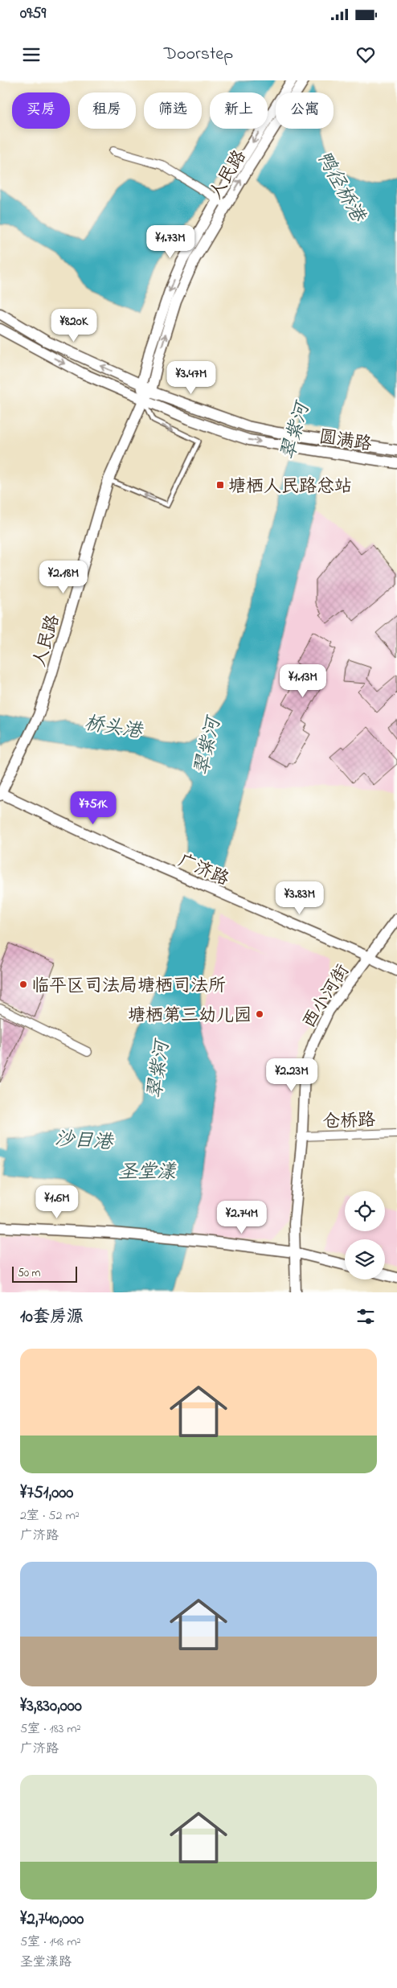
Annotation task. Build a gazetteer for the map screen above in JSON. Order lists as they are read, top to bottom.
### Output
{
  "streets": {
    "street": [
      "人民路",
      "圆满路",
      "广济路",
      "西小河街",
      "仓桥路"
    ]
  },
  "crossings": [
    ["人民路", "圆满路"],
    ["人民路", "广济路"],
    ["广济路", "西小河街"],
    ["西小河街", "仓桥路"]
  ],
  "water": [
    "鸭径桥港",
    "翠紫河",
    "桥头港",
    "沙目港",
    "圣堂漾"
  ],
  "places": {
    "transit": ["塘栖人民路总站"],
    "other": ["临平区司法局塘栖司法所", "塘栖第三幼儿园"]
  },
  "scale_bar": "50 m",
  "page": {
    "status": "09:59",
    "header": "Doorstep",
    "chip": [
      "买房",
      "租房",
      "筛选",
      "新上",
      "公寓"
    ],
    "price": [
      "¥1.73M",
      "¥820K",
      "¥3.47M",
      "¥2.18M",
      "¥1.13M",
      "¥751K",
      "¥3.83M",
      "¥2.23M",
      "¥1.6M",
      "¥2.74M"
    ],
    "scale": "50 m",
    "heading": "10套房源",
    "list": [
      {
        "name": "¥751,000",
        "note": "2室 · 52 m² · 广济路"
      },
      {
        "name": "¥3,830,000",
        "note": "5室 · 183 m² · 广济路"
      },
      {
        "name": "¥2,740,000",
        "note": "5室 · 148 m² · 圣堂漾路"
      }
    ]
  }
}
